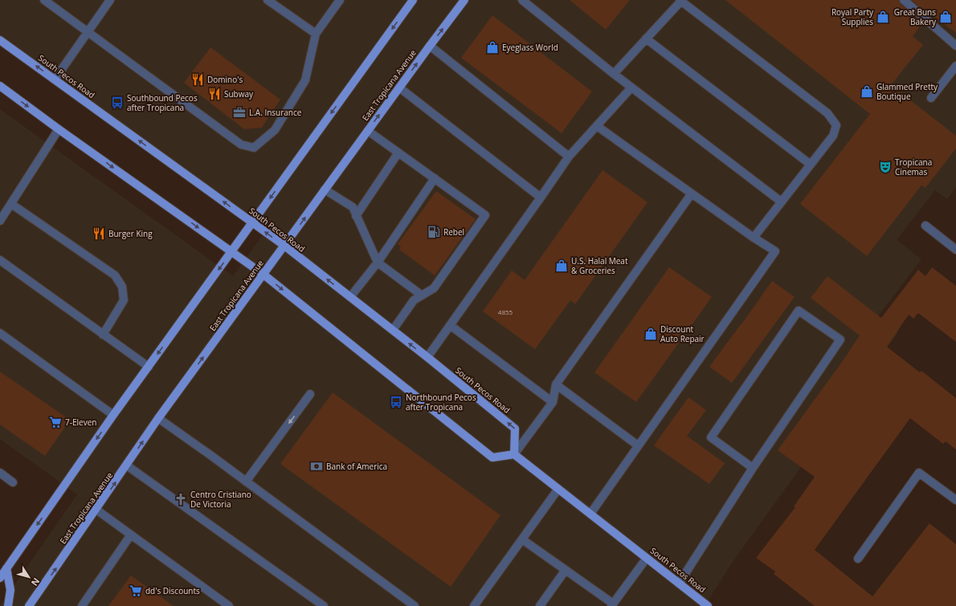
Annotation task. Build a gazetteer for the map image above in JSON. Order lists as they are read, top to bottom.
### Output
{
  "streets": {
    "main road": ["South Pecos Road", "East Tropicana Avenue"]
  },
  "crossings": [
    ["South Pecos Road", "East Tropicana Avenue"]
  ],
  "places": {
    "shop": [
      "Royal Party Supplies",
      "Great Buns Bakery",
      "Eyeglass World",
      "Glammed Pretty Boutique",
      "U.S. Halal Meat & Groceries",
      "Discount Auto Repair"
    ],
    "restaurant": ["Domino's", "Subway", "Burger King"],
    "bus stop": ["Southbound Pecos after Tropicana", "Northbound Pecos after Tropicana"],
    "office": ["L.A. Insurance"],
    "theatre": ["Tropicana Cinemas"],
    "fuel station": ["Rebel"],
    "supermarket": ["7-Eleven", "dd's Discounts"],
    "bank": ["Bank of America"],
    "church": ["Centro Cristiano De Victoria"]
  },
  "house_numbers": ["4855"],
  "north": "bottom right"
}
